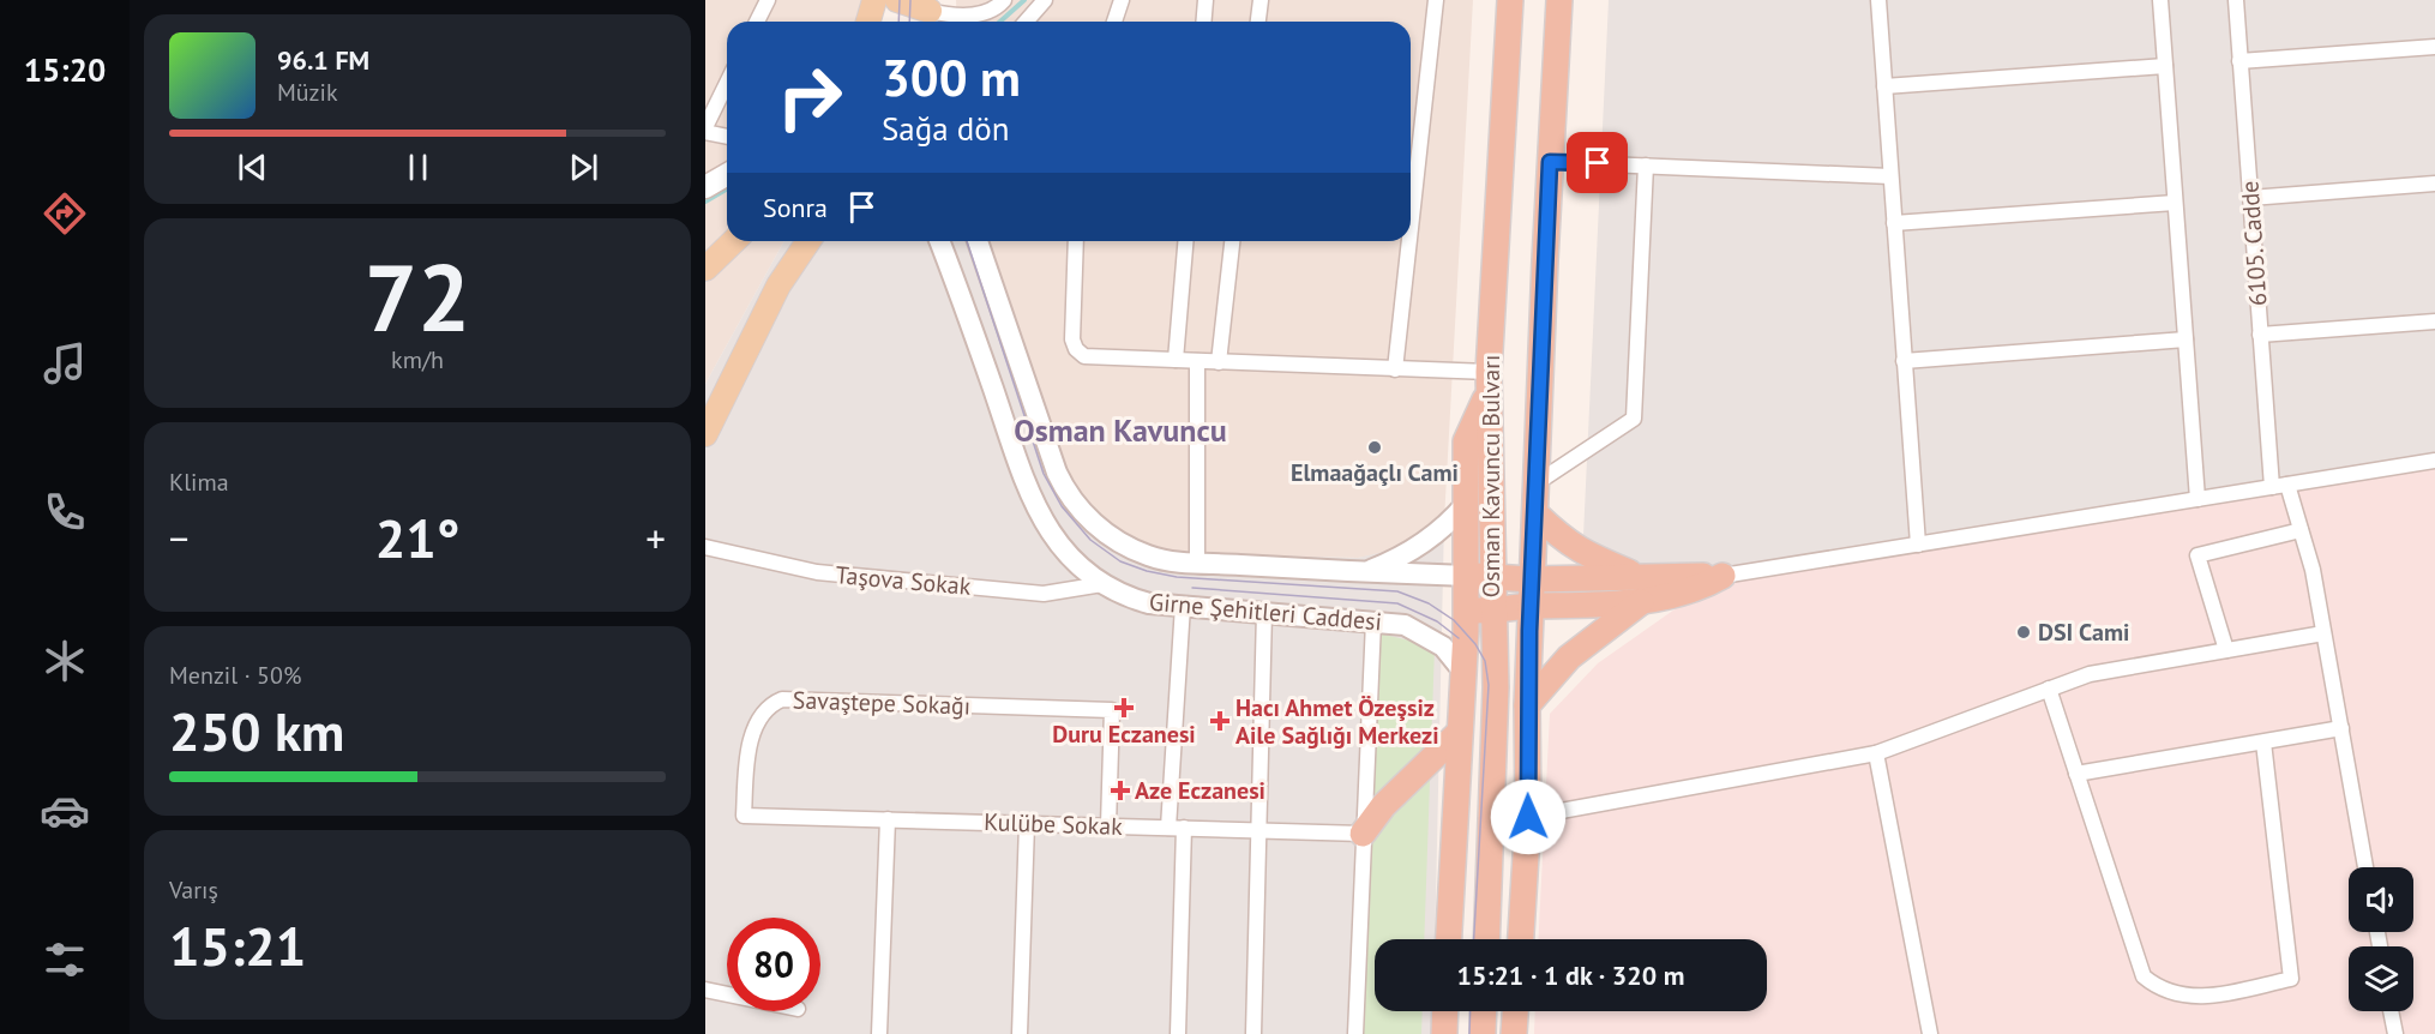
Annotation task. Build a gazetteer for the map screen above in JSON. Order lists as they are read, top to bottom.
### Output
{
  "streets": {
    "highway": ["Osman Kavuncu Bulvarı"],
    "street": [
      "6105. Cadde",
      "Taşova Sokak",
      "Girne Şehitleri Caddesi",
      "Savaştepe Sokağı",
      "Kulübe Sokak"
    ]
  },
  "crossings": [
    ["Osman Kavuncu Bulvarı", "Girne Şehitleri Caddesi"],
    ["Taşova Sokak", "Girne Şehitleri Caddesi"],
    ["Savaştepe Sokağı", "Kulübe Sokak"]
  ],
  "districts": ["Osman Kavuncu"],
  "places": {
    "other": ["Elmaağaçlı Cami", "DSI Cami"],
    "health": ["Duru Eczanesi", "Hacı Ahmet Özeşsiz Aile Sağlığı Merkezi", "Aze Eczanesi"]
  },
  "page": {
    "tabs": "15:20",
    "turn": ["300 m", "Sağa dön"],
    "song": ["96.1 FM", "Müzik"],
    "then": "Sonra",
    "tile": [
      ["72", "km/h"],
      "Klima",
      ["Menzil · 50%", "250 km"],
      ["Varış", "15:21"]
    ],
    "heat": ["−", "21°", "+"],
    "limit": "80",
    "trip": "15:21 · 1 dk · 320 m"
  }
}
